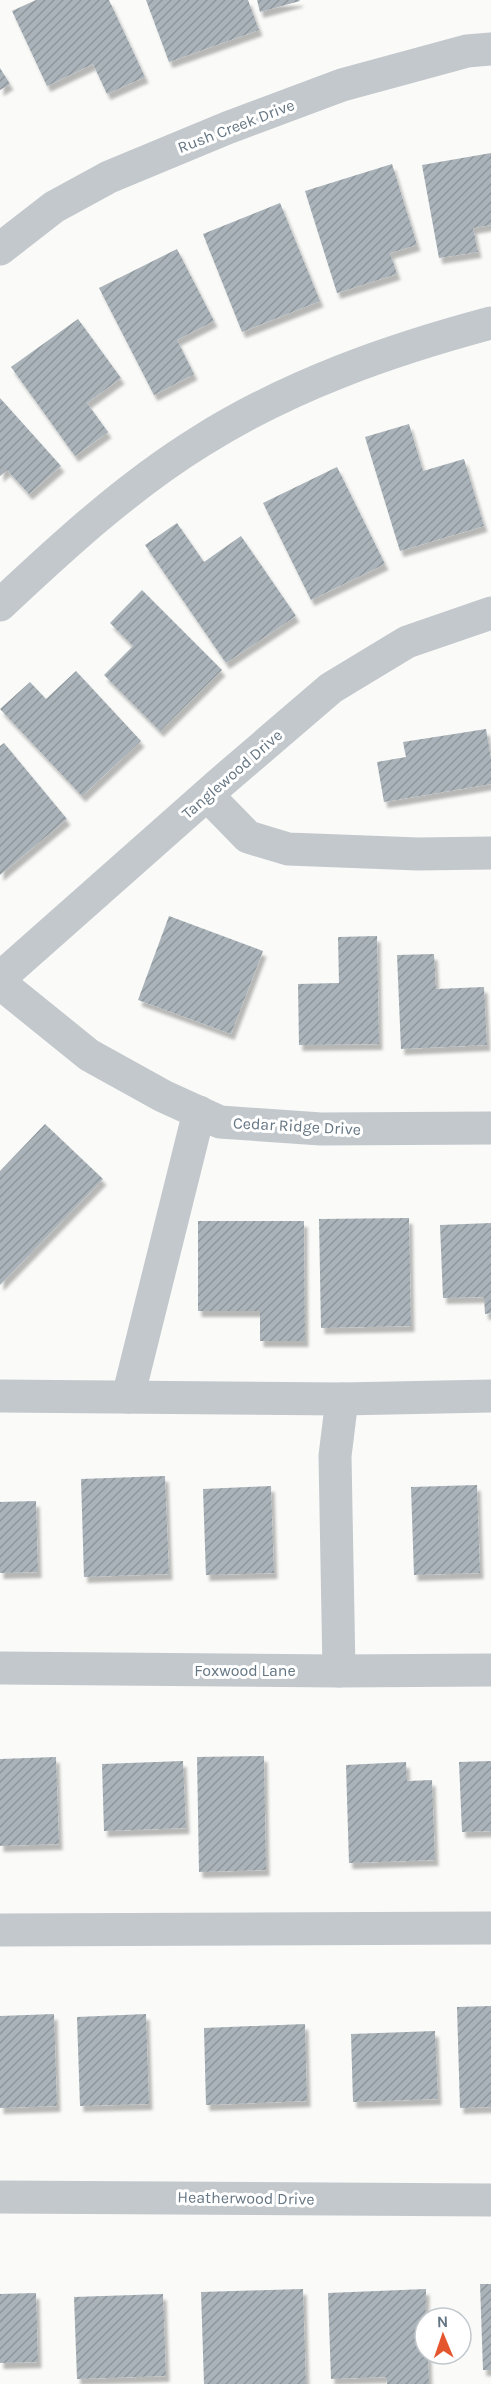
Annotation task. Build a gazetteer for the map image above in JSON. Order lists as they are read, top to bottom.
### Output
{
  "streets": {
    "street": [
      "Rush Creek Drive",
      "Tanglewood Drive",
      "Cedar Ridge Drive",
      "Foxwood Lane",
      "Heatherwood Drive"
    ]
  },
  "north": "top"
}
